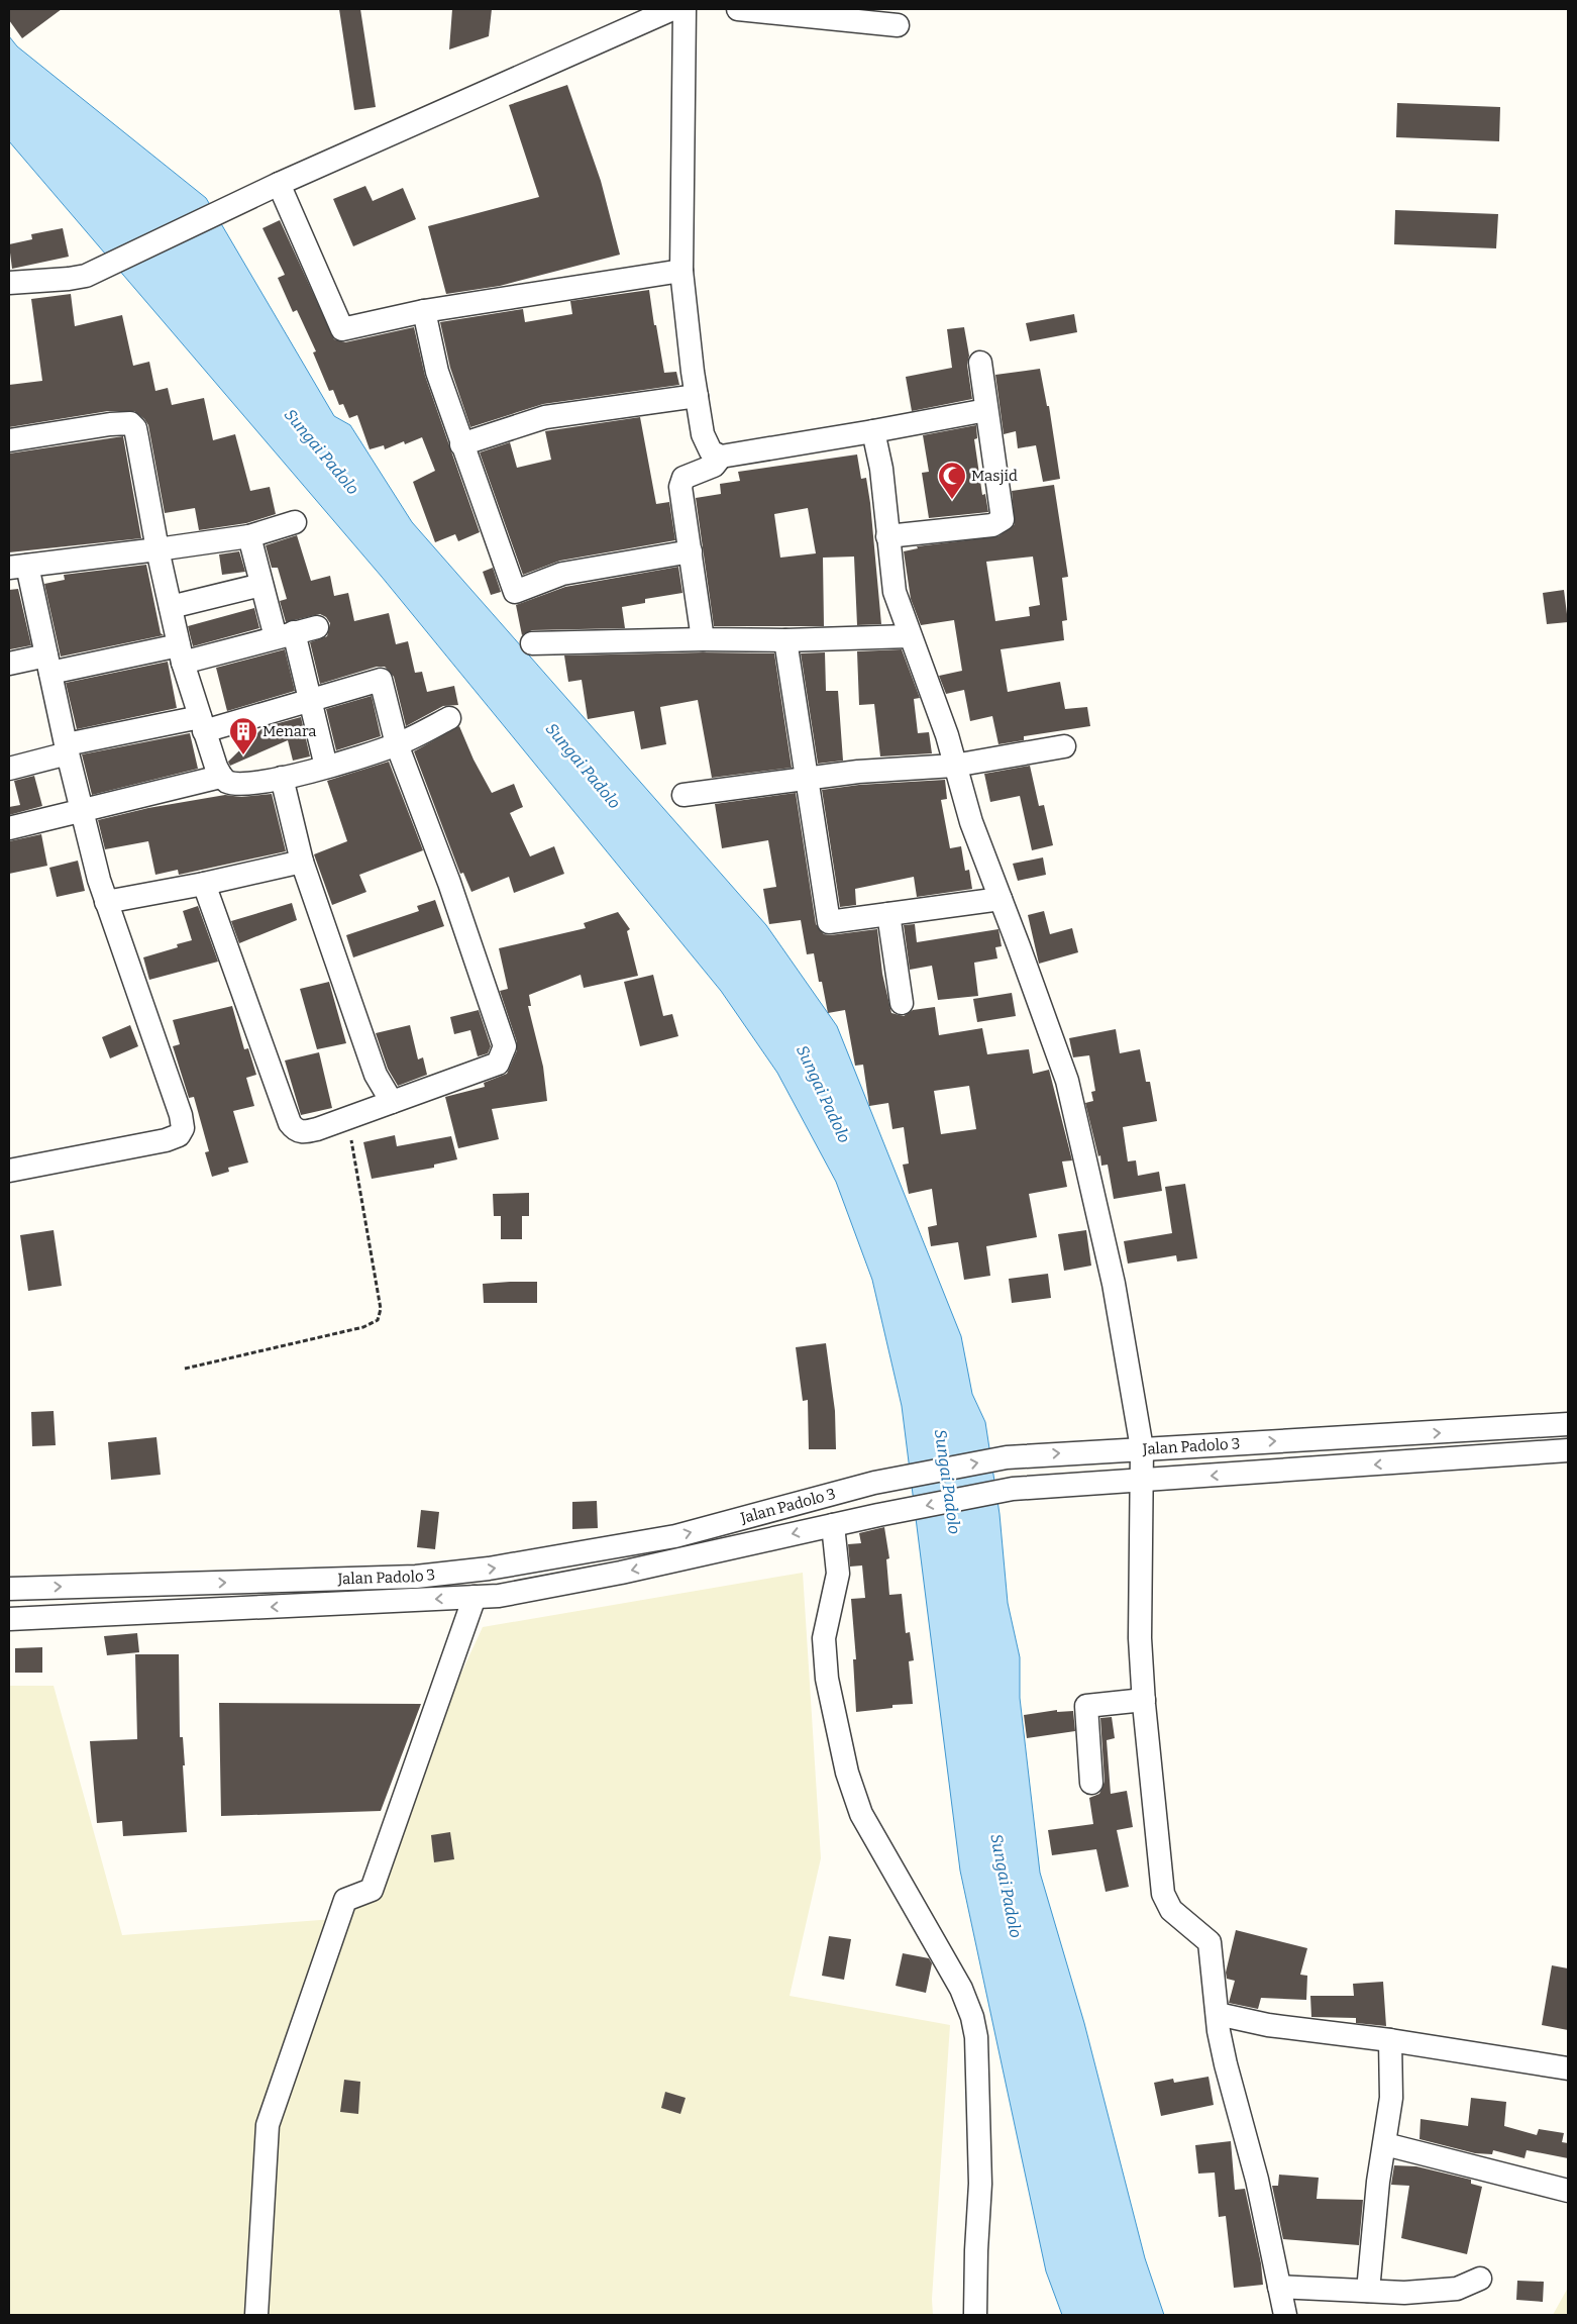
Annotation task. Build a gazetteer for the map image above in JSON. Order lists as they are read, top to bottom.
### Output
{
  "streets": {
    "street": ["Jalan Padolo 3"]
  },
  "water": ["Sungai Padolo"],
  "places": {
    "mosque": ["Masjid"],
    "building": ["Menara"]
  }
}
